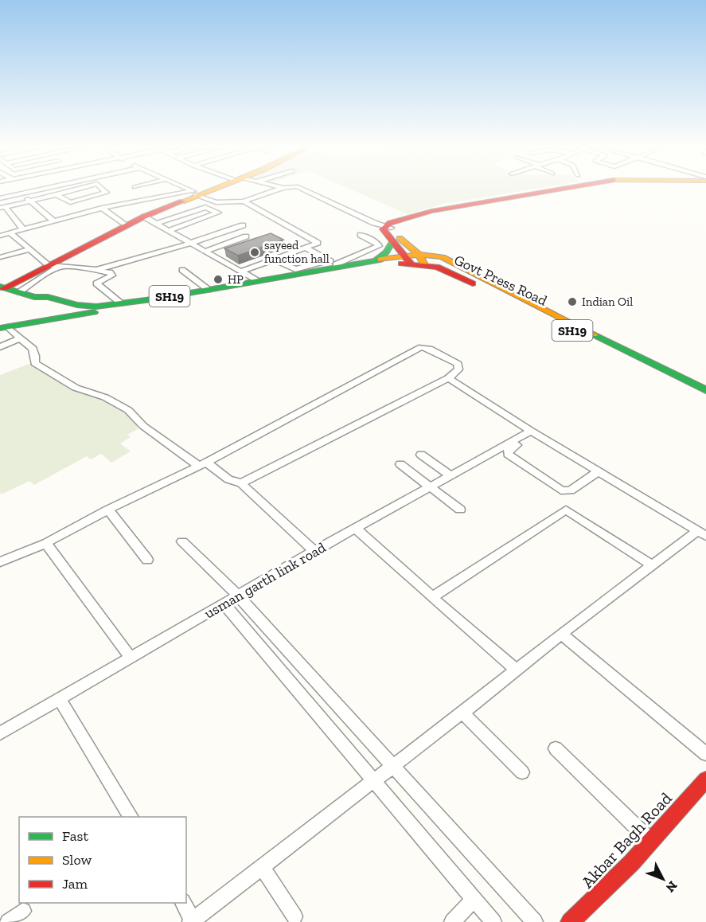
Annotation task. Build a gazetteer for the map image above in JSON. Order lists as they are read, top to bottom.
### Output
{
  "streets": {
    "main road": ["Govt Press Road", "SH19", "Akbar Bagh Road"],
    "street": ["usman garth link road"]
  },
  "crossings": [
    ["Govt Press Road", "SH19"]
  ],
  "places": ["sayeed function hall", "HP", "Indian Oil"],
  "legend": ["Fast", "Slow", "Jam"],
  "north": "bottom right"
}
